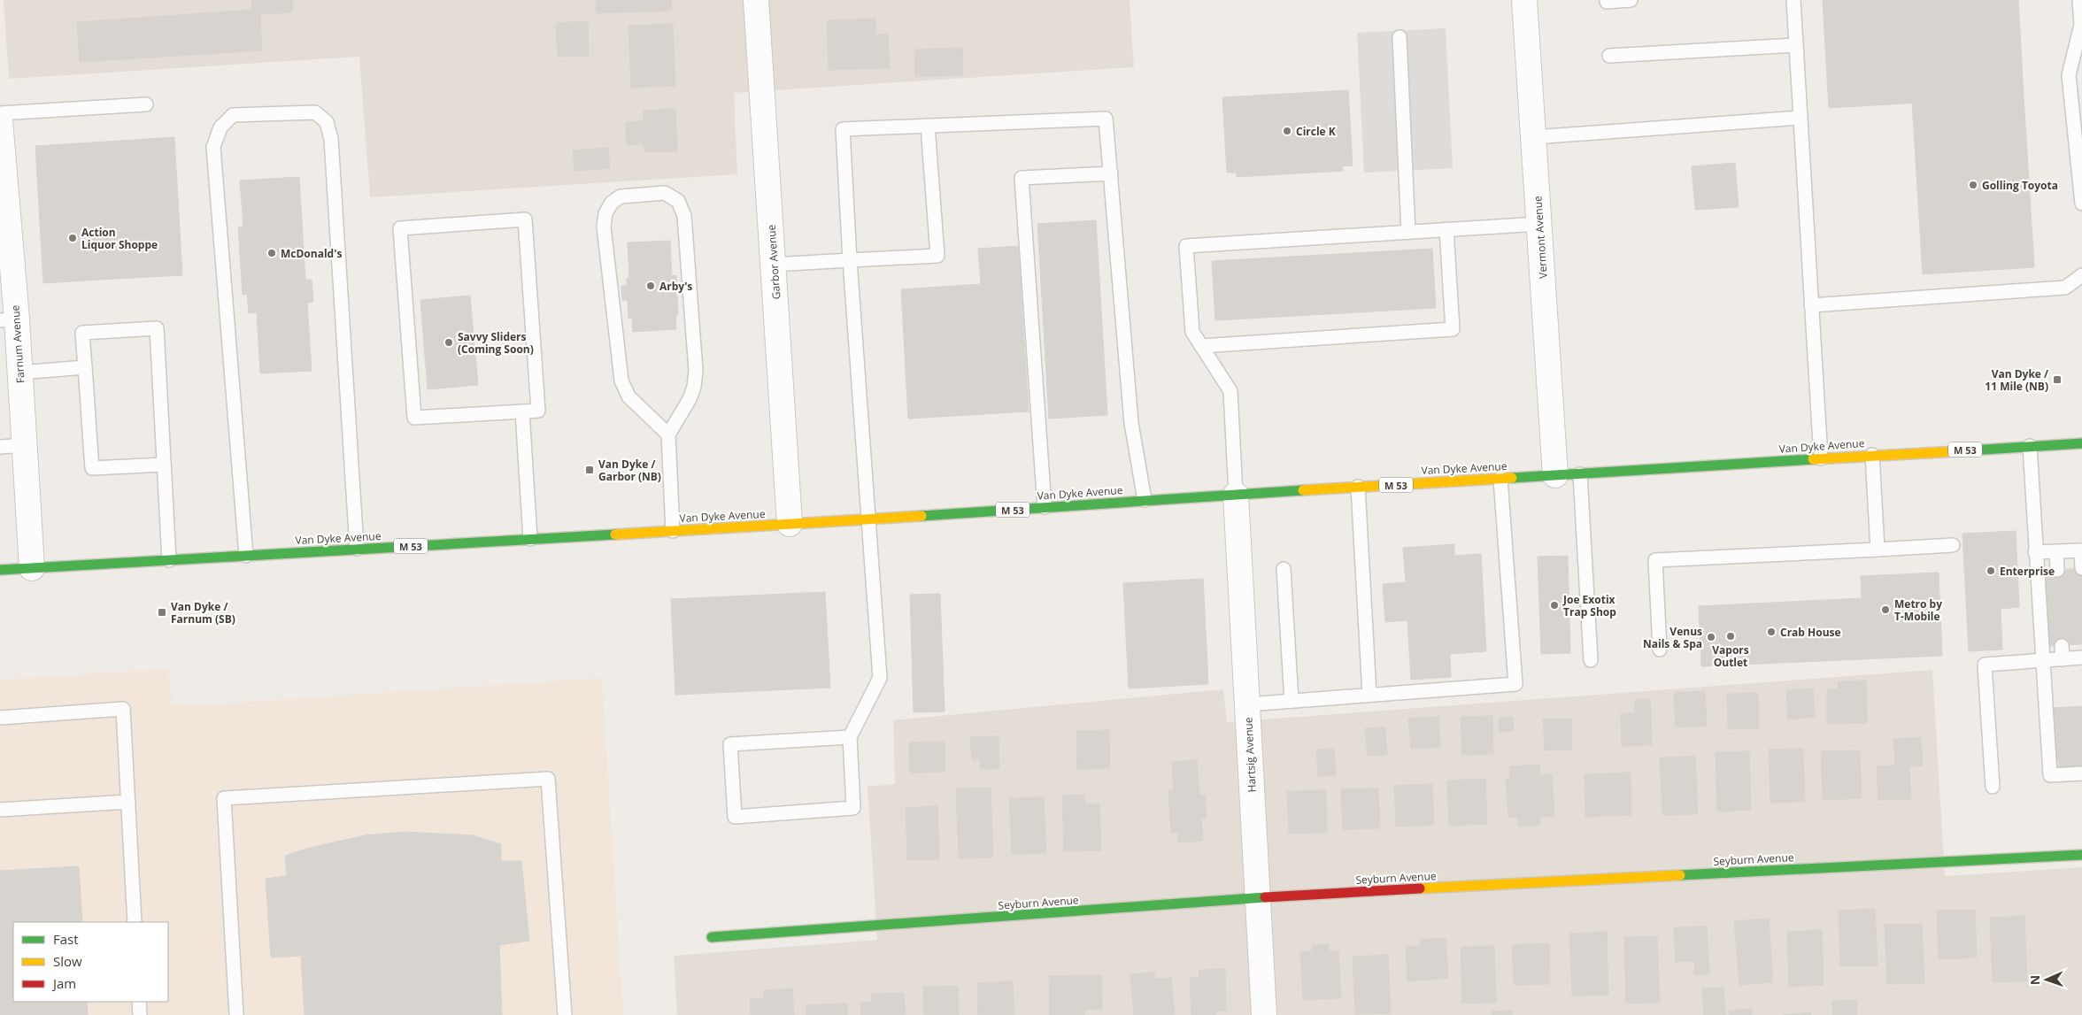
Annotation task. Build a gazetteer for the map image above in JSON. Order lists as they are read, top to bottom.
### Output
{
  "streets": {
    "main road": ["Van Dyke Avenue", "M 53", "Seyburn Avenue"],
    "street": [
      "Vermont Avenue",
      "Garbor Avenue",
      "Farnum Avenue",
      "Hartsig Avenue"
    ]
  },
  "crossings": [
    ["Vermont Avenue", "Van Dyke Avenue"],
    ["Garbor Avenue", "Van Dyke Avenue"],
    ["Farnum Avenue", "Van Dyke Avenue"],
    ["Van Dyke Avenue", "Hartsig Avenue"],
    ["Hartsig Avenue", "Seyburn Avenue"]
  ],
  "places": {
    "other": [
      "Circle K",
      "Golling Toyota",
      "Action Liquor Shoppe",
      "McDonald's",
      "Arby's",
      "Savvy Sliders (Coming Soon)",
      "Enterprise",
      "Joe Exotix Trap Shop",
      "Metro by T-Mobile",
      "Crab House",
      "Vapors Outlet",
      "Venus Nails & Spa"
    ],
    "transit": ["Van Dyke / 11 Mile (NB)", "Van Dyke / Garbor (NB)", "Van Dyke / Farnum (SB)"]
  },
  "legend": ["Fast", "Slow", "Jam"],
  "north": "left"
}
